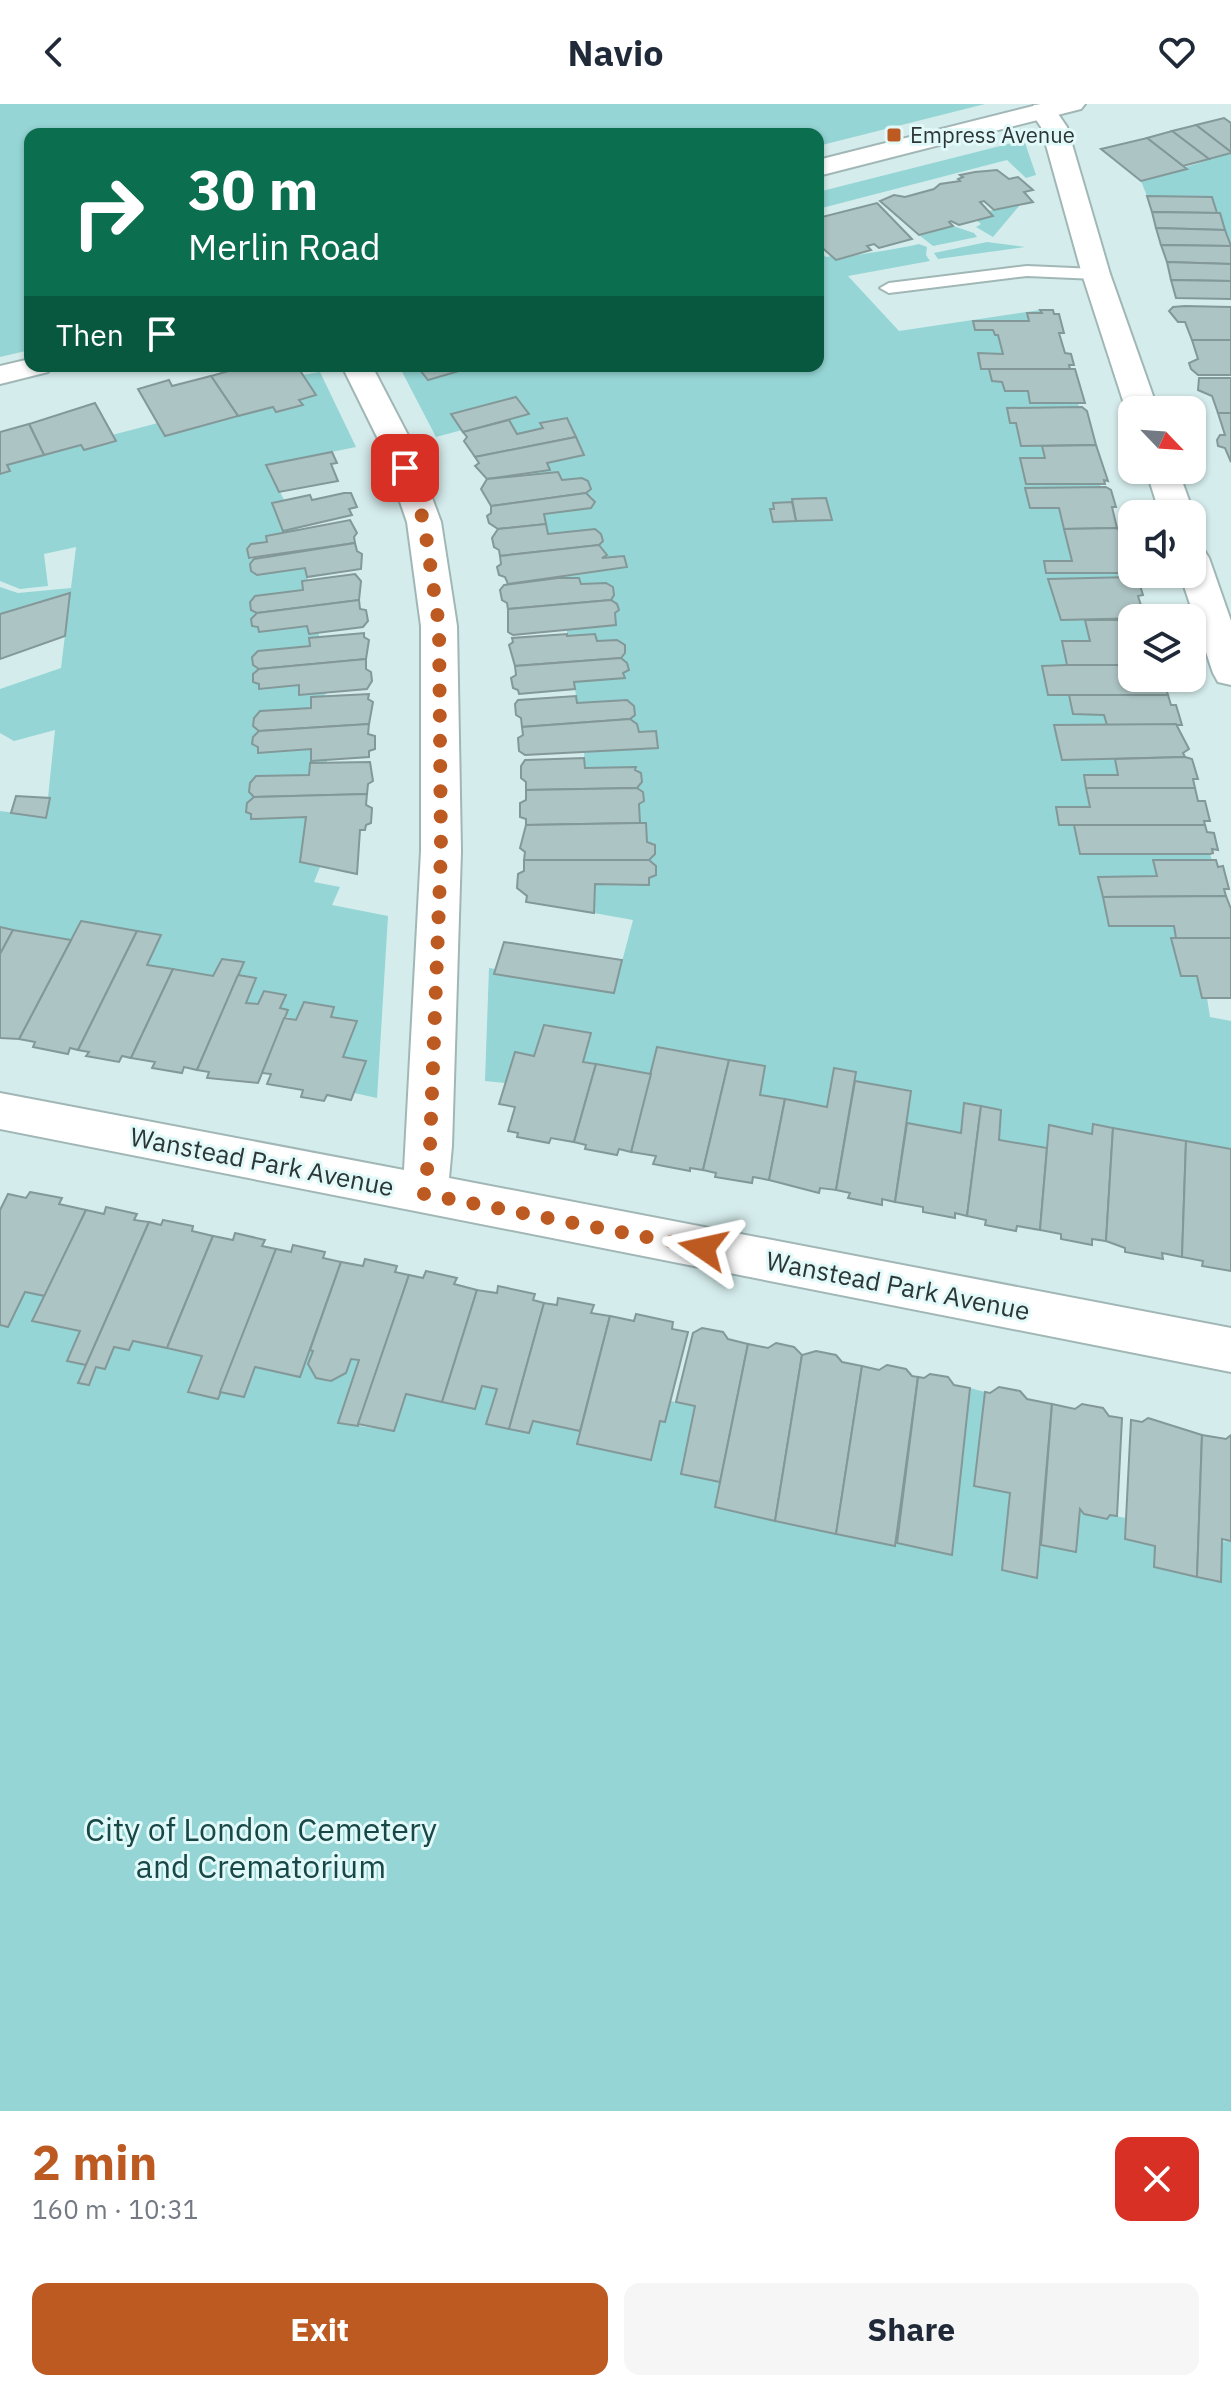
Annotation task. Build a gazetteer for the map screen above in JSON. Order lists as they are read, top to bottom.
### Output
{
  "streets": {
    "street": ["Wanstead Park Avenue"]
  },
  "parks": ["City of London Cemetery and Crematorium"],
  "places": {
    "transit": ["Empress Avenue"]
  },
  "north": "bottom right",
  "page": {
    "header": "Navio",
    "turn": ["30 m", "Merlin Road"],
    "then": "Then",
    "heading": ["2 min", "160 m · 10:31"],
    "buttons": ["Exit", "Share"]
  }
}
